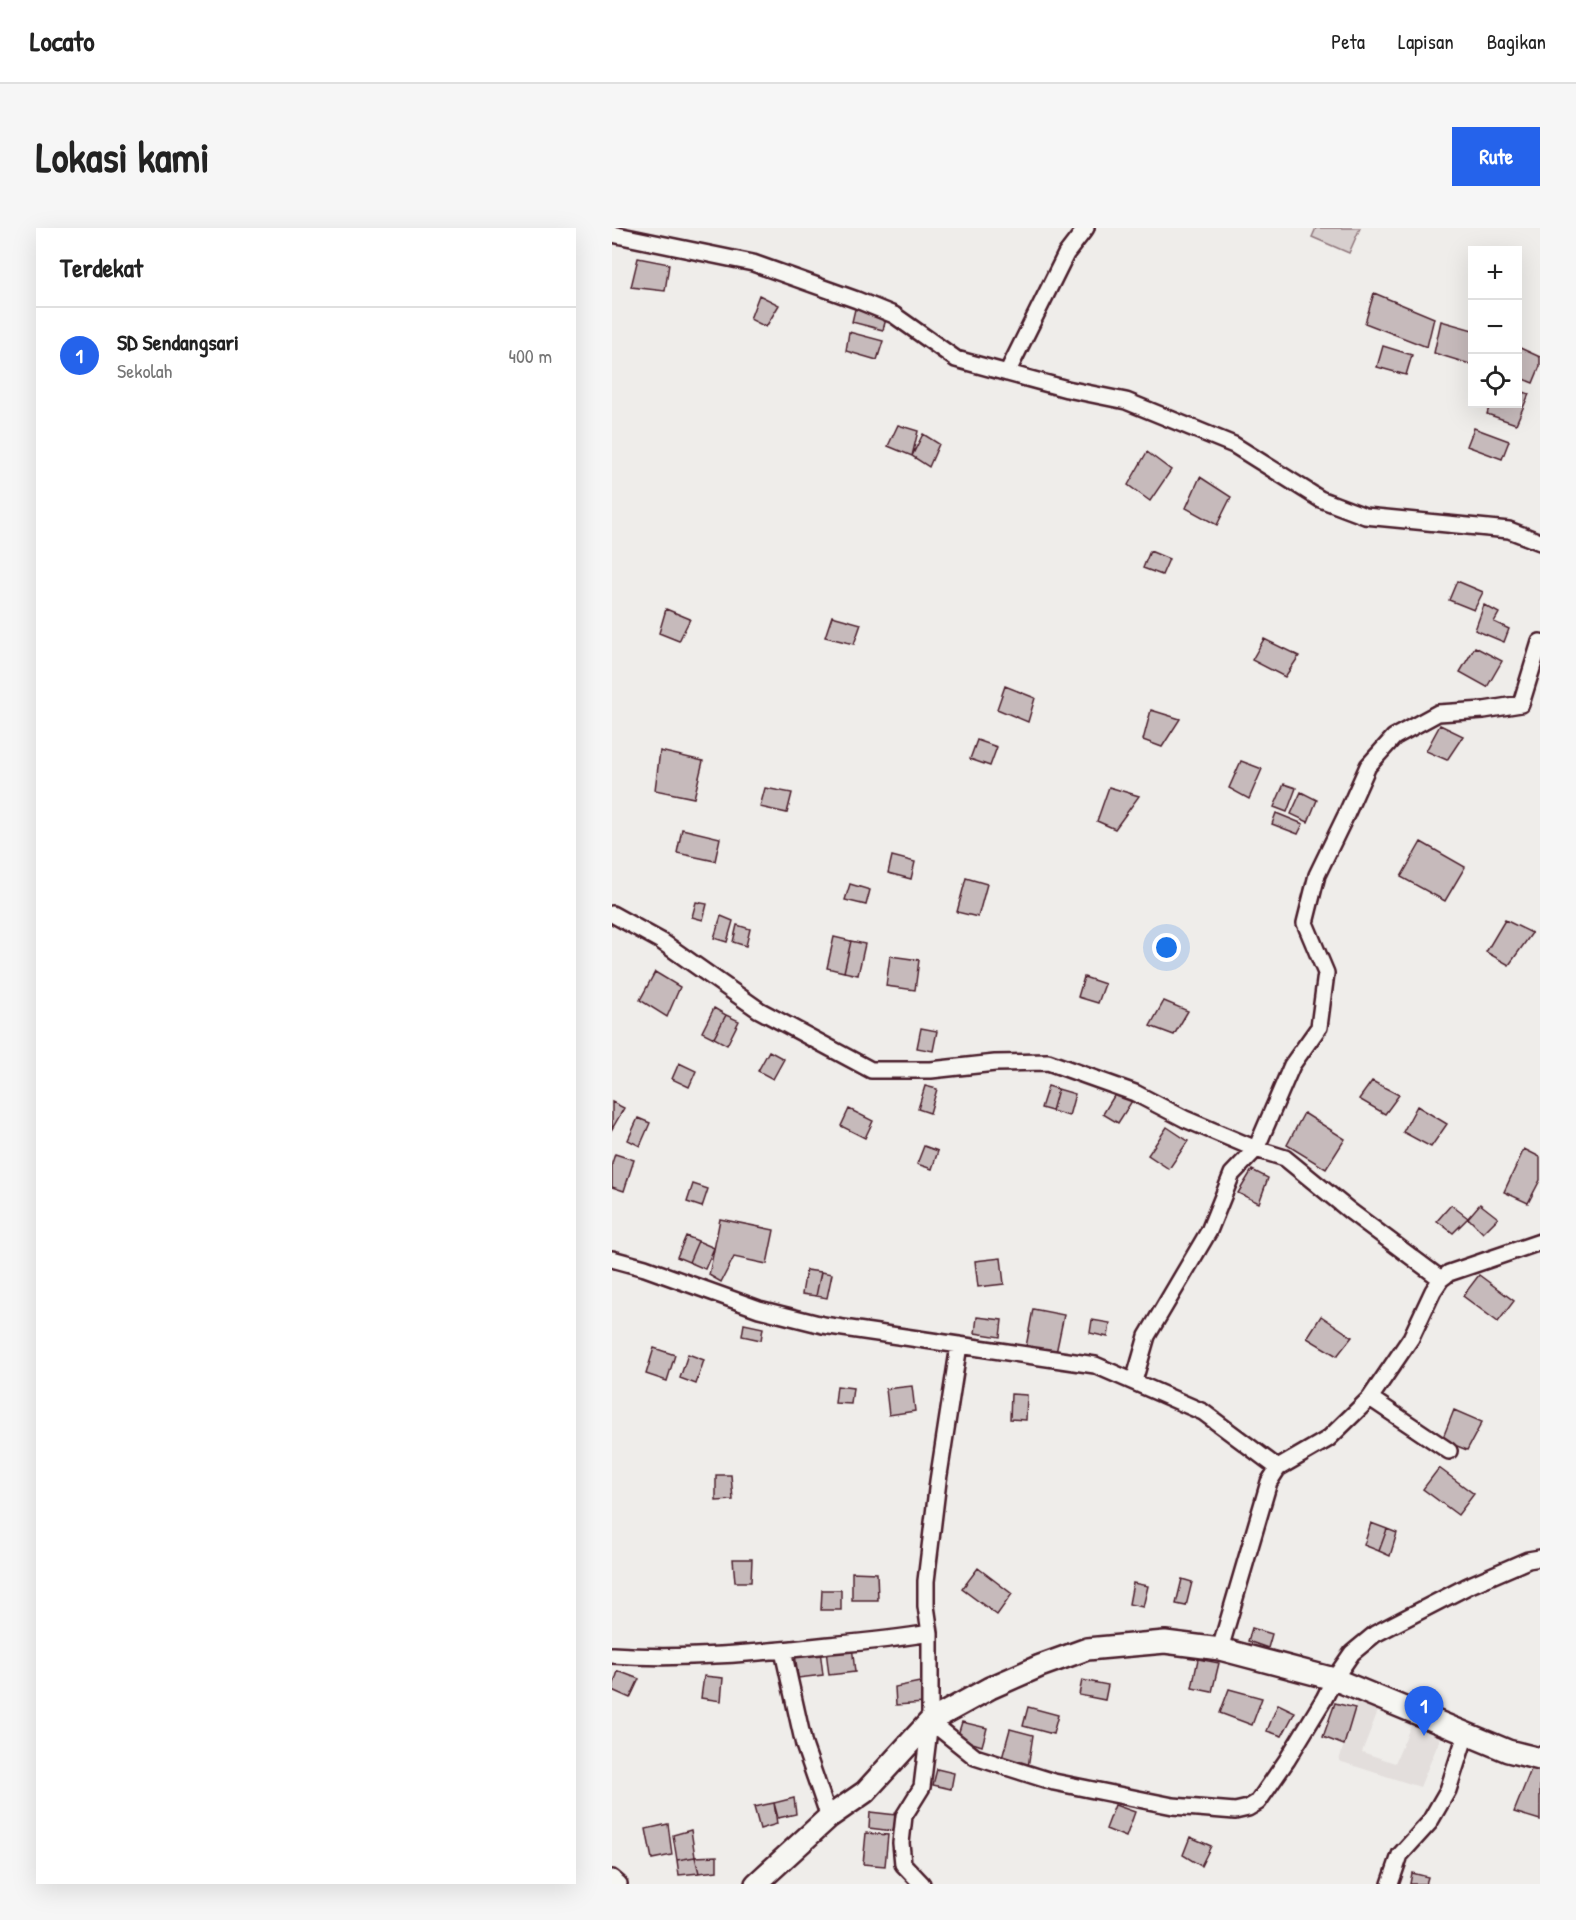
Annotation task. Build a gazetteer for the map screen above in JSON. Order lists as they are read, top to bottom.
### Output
{
  "page": {
    "header": "Locato",
    "nav": ["Peta", "Lapisan", "Bagikan"],
    "buttons": "Rute",
    "title": "Lokasi kami",
    "heading": "Terdekat",
    "map_buttons": ["+", "−"],
    "list": [
      {
        "mark": "1",
        "name": "SD Sendangsari",
        "note": "Sekolah",
        "value": "400 m"
      }
    ],
    "pins": "1"
  }
}
